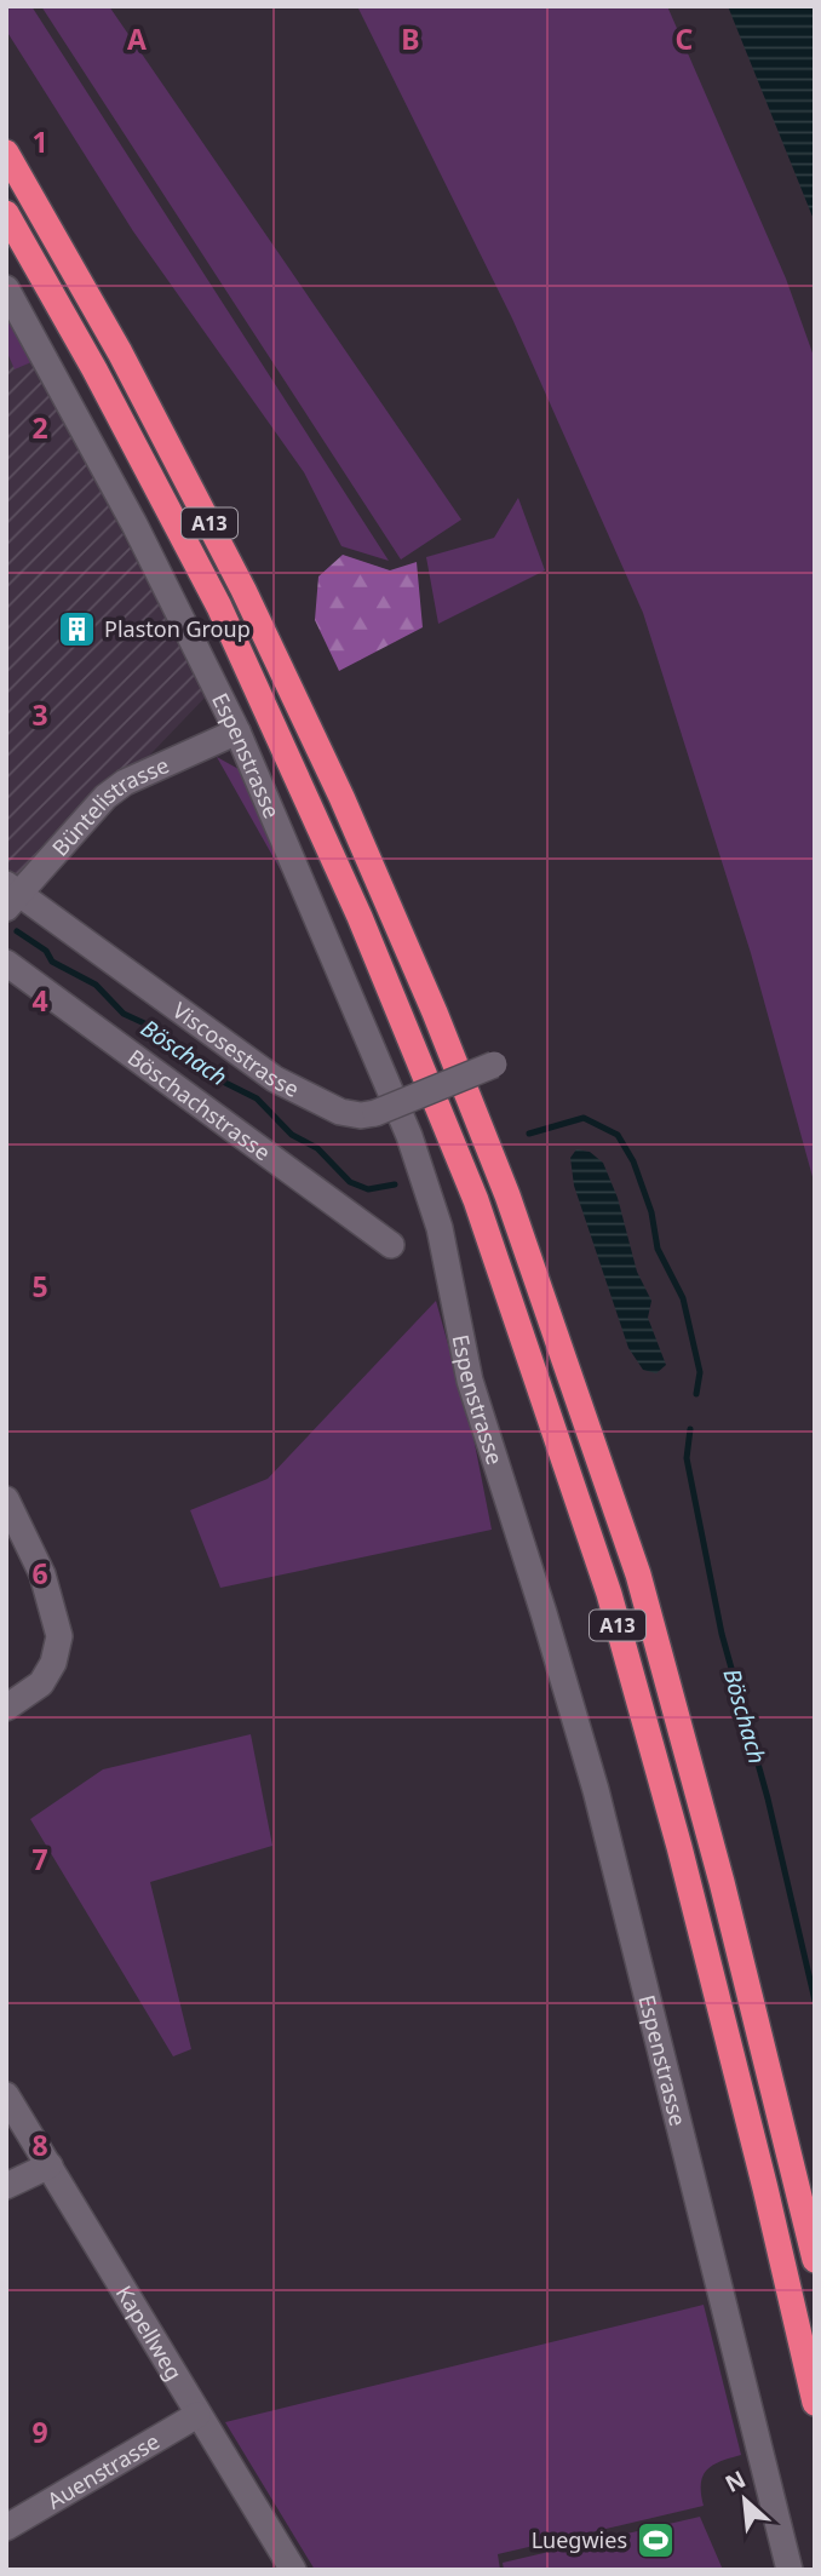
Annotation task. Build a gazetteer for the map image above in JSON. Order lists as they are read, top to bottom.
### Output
{
  "streets": {
    "highway": ["A13"],
    "street": [
      "Espenstrasse",
      "Büntelistrasse",
      "Viscosestrasse",
      "Böschachstrasse",
      "Kapellweg",
      "Auenstrasse"
    ]
  },
  "crossings": [
    ["Espenstrasse", "Büntelistrasse"],
    ["Büntelistrasse", "Viscosestrasse"],
    ["Kapellweg", "Auenstrasse"]
  ],
  "water": ["Böschach"],
  "places": {
    "building": ["Plaston Group"],
    "sports": ["Luegwies"]
  },
  "north": "top left",
  "grid": {
    "columns": ["A", "B", "C"],
    "rows": [
      "1",
      "2",
      "3",
      "4",
      "5",
      "6",
      "7",
      "8",
      "9"
    ]
  }
}
